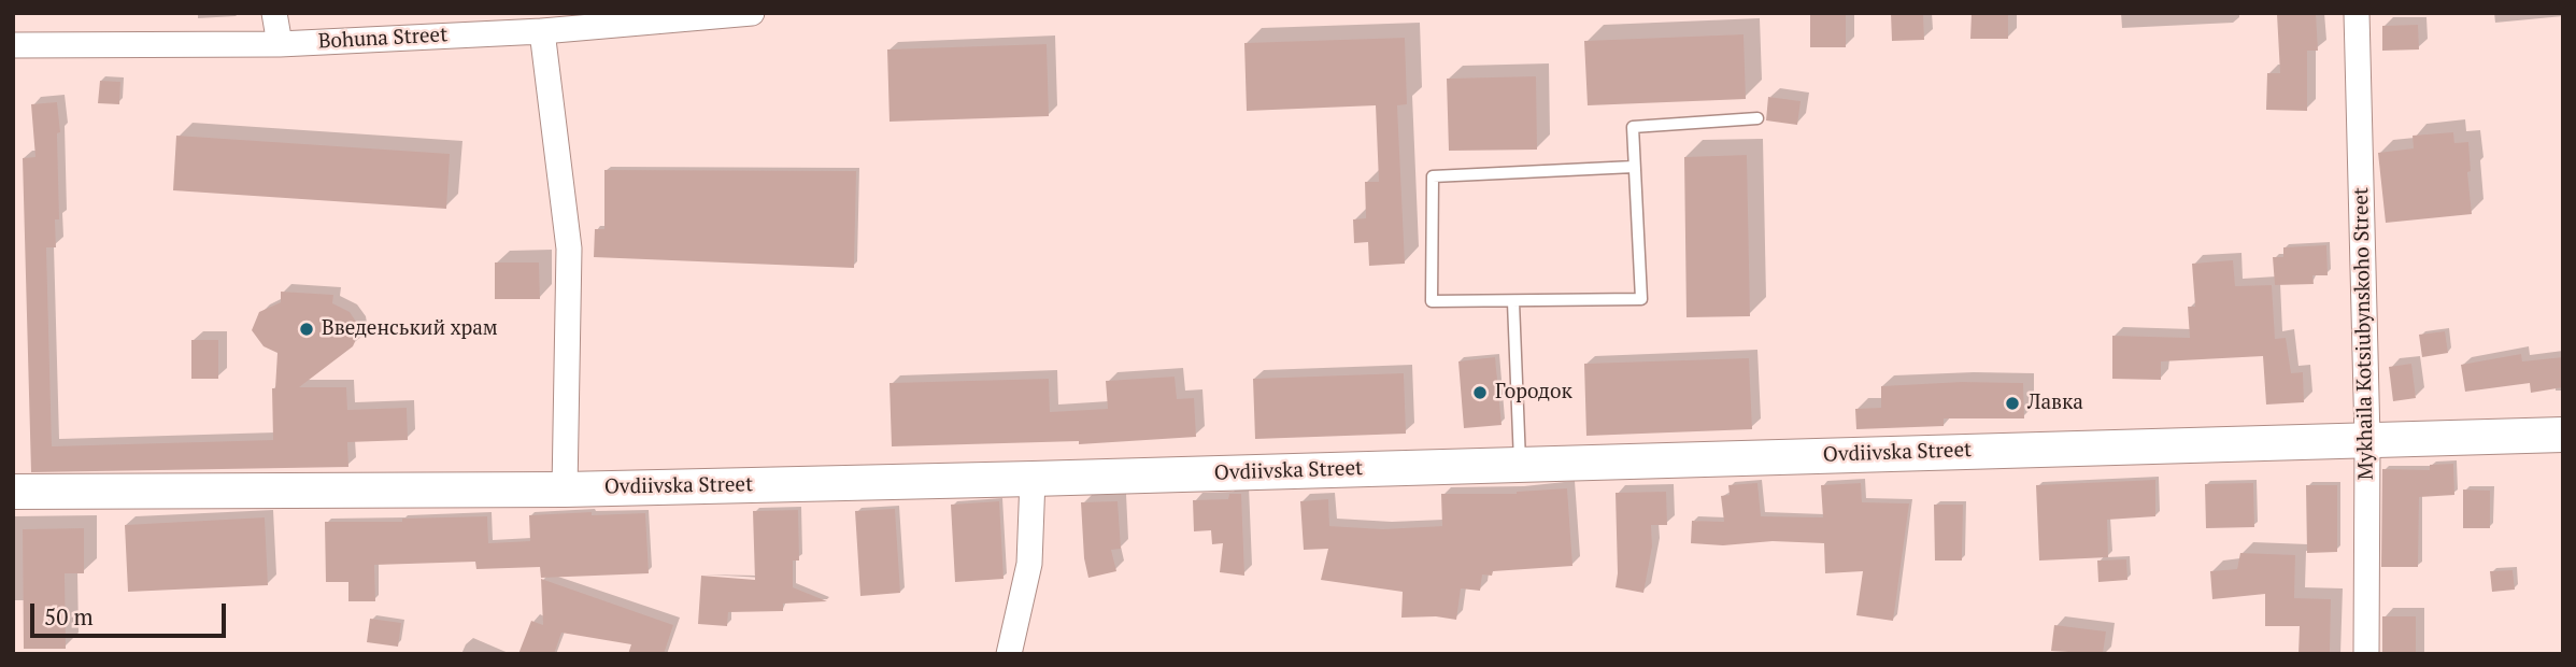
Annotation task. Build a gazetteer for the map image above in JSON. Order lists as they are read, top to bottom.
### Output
{
  "streets": {
    "main road": ["Ovdiivska Street"],
    "street": ["Bohuna Street", "Mykhaila Kotsiubynskoho Street"]
  },
  "crossings": [
    ["Mykhaila Kotsiubynskoho Street", "Ovdiivska Street"]
  ],
  "places": ["Введенський храм", "Городок", "Лавка"],
  "scale_bar": "50 m"
}
